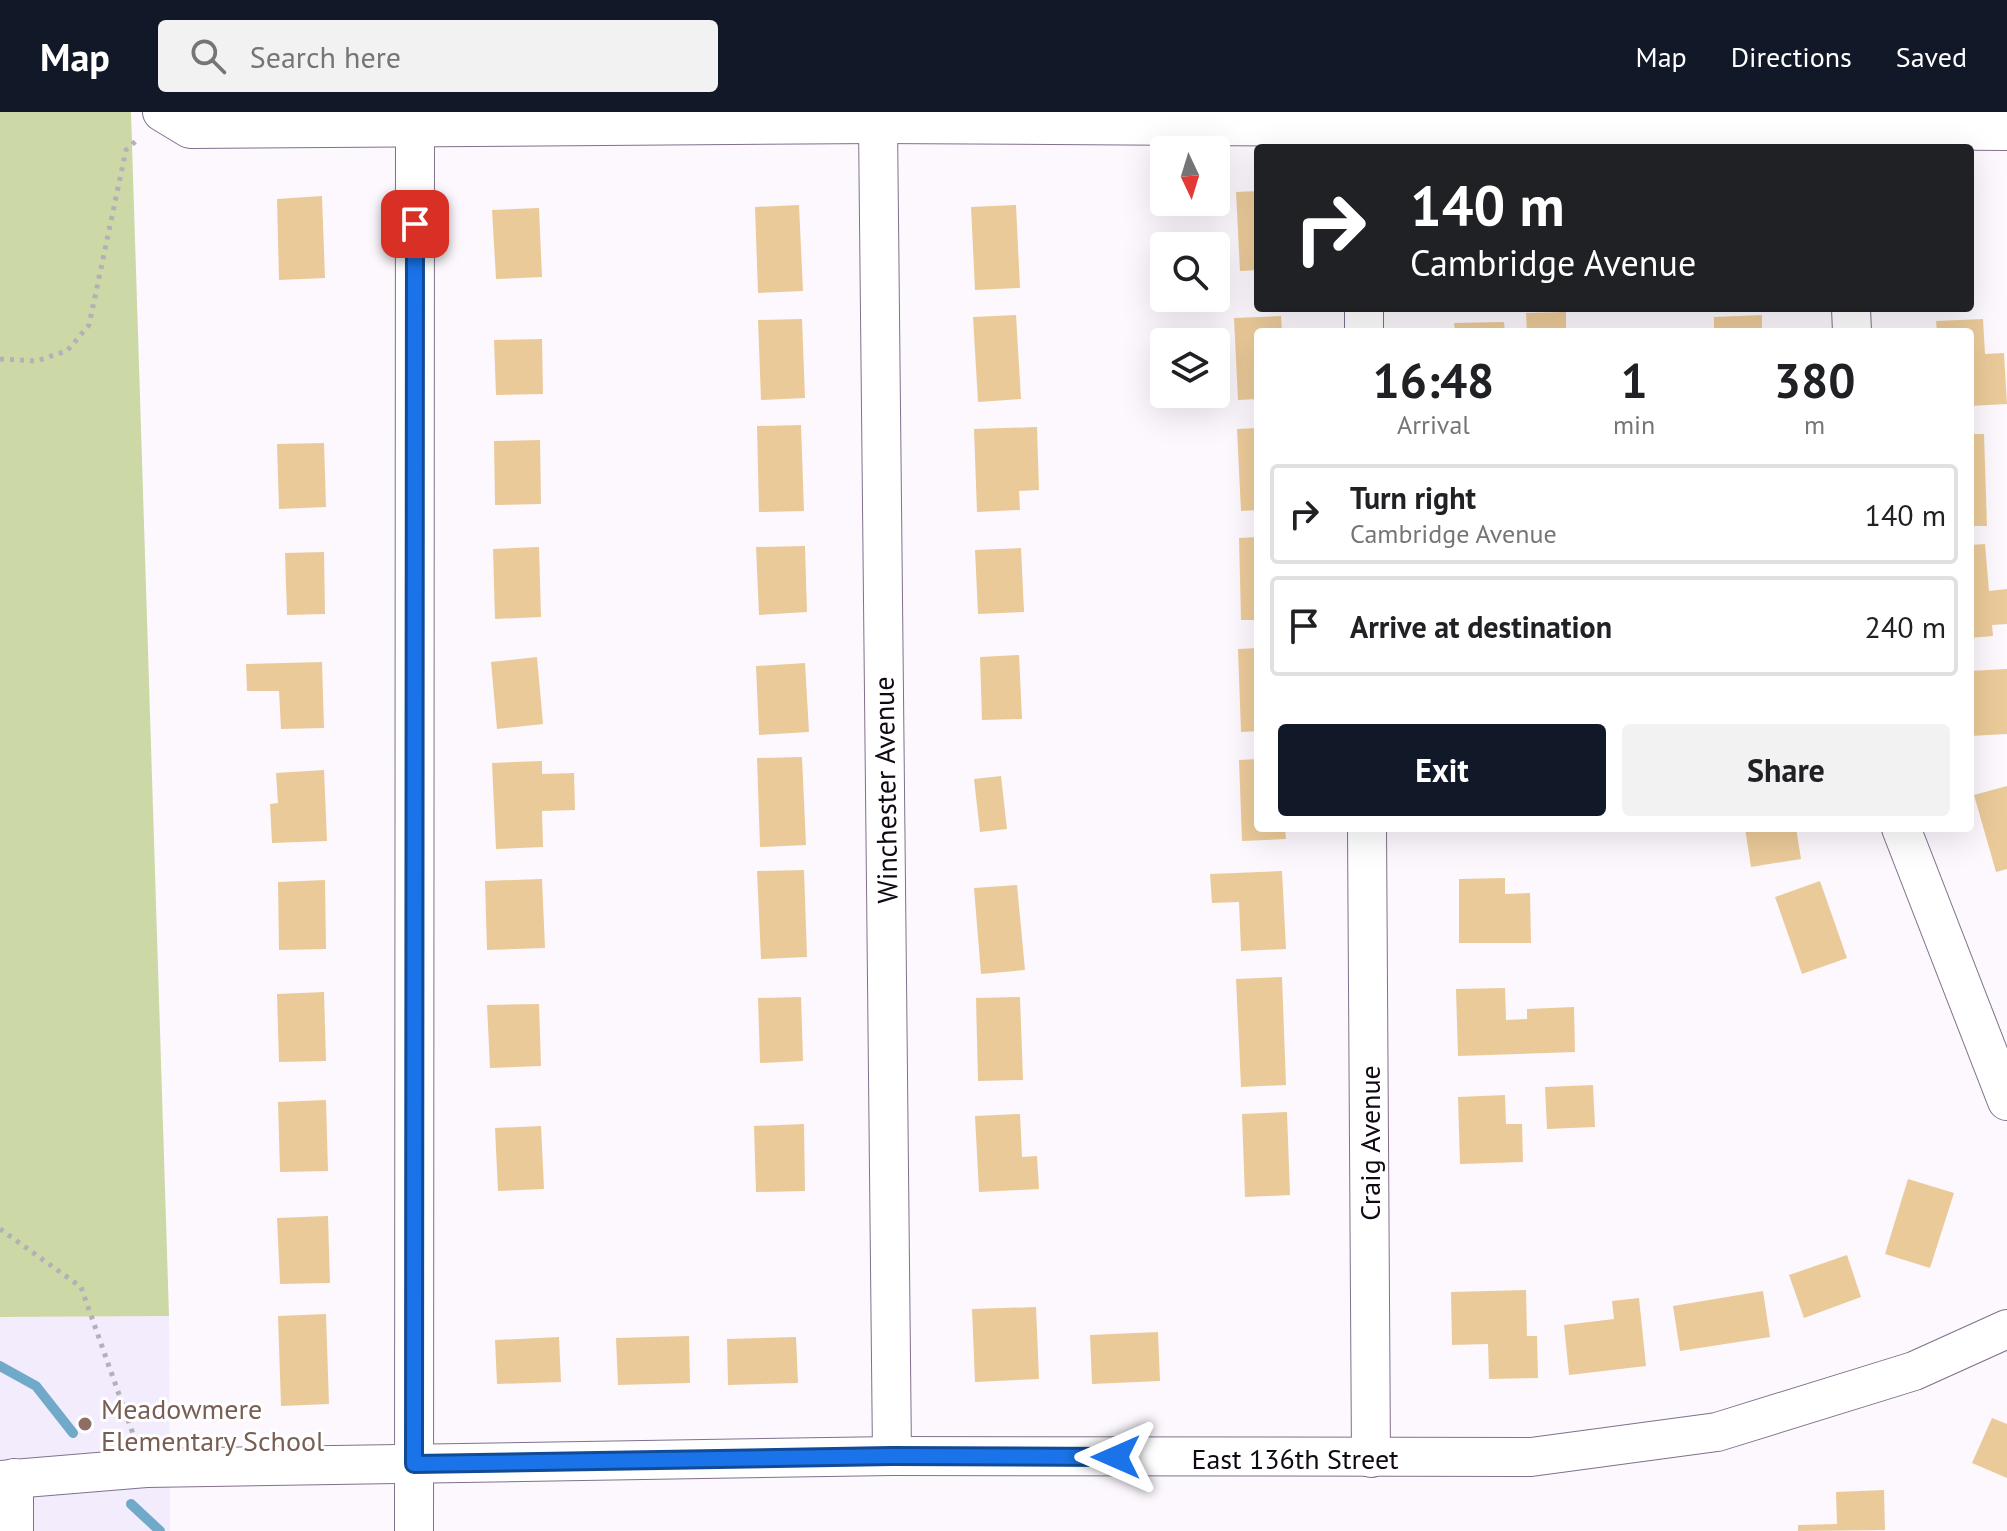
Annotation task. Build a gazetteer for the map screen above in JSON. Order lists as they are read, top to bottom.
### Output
{
  "streets": {
    "street": ["Winchester Avenue", "Craig Avenue", "East 136th Street"]
  },
  "crossings": [
    ["Winchester Avenue", "East 136th Street"],
    ["Craig Avenue", "East 136th Street"]
  ],
  "places": ["Meadowmere Elementary School"],
  "north": "bottom",
  "page": {
    "header": "Map",
    "search": "Search here",
    "nav": ["Map", "Directions", "Saved"],
    "turn": ["140 m", "Cambridge Avenue"],
    "eta": [
      "16:48",
      "Arrival",
      "1",
      "min",
      "380",
      "m"
    ],
    "list": [
      {
        "name": "Turn right",
        "note": "Cambridge Avenue",
        "value": "140 m"
      },
      {
        "name": "Arrive at destination",
        "value": "240 m"
      }
    ],
    "buttons": ["Exit", "Share"]
  }
}
